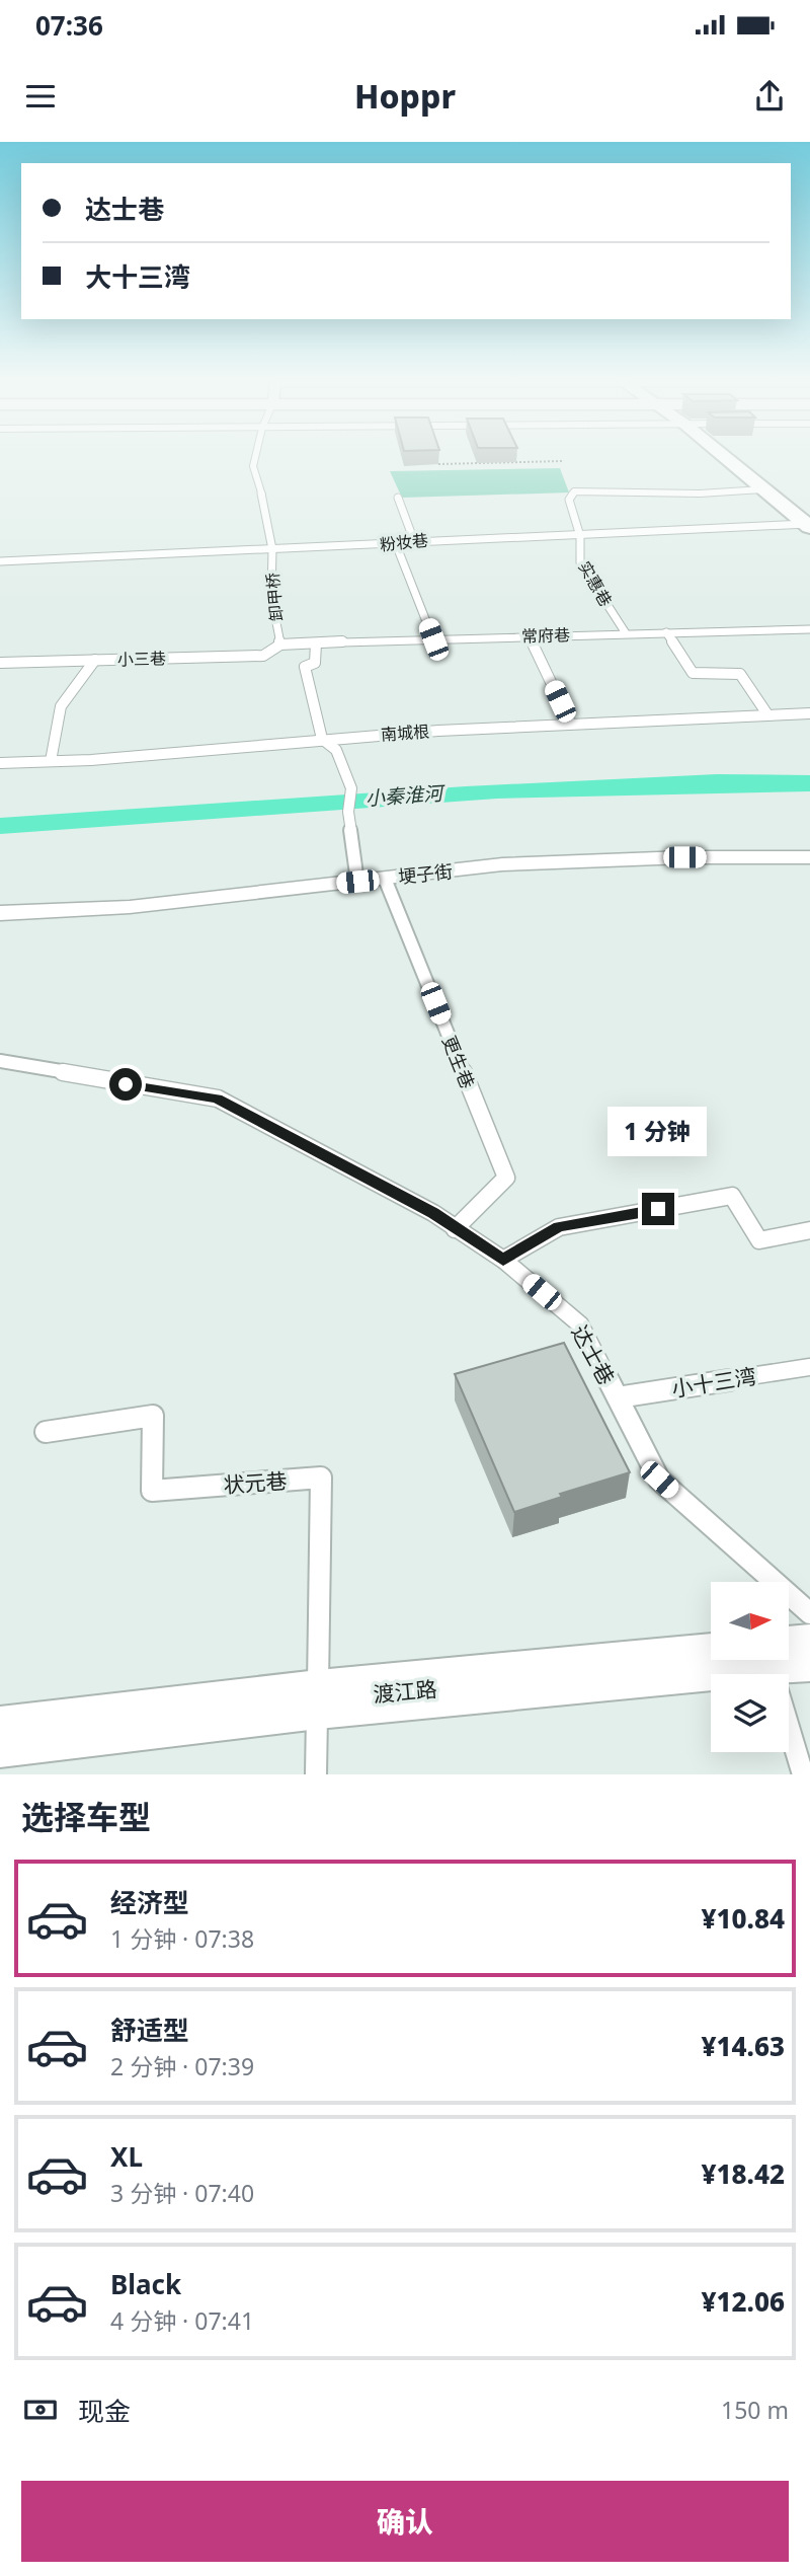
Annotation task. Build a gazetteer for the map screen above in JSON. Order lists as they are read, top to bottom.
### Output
{
  "streets": {
    "street": ["埂子街", "渡江路"],
    "lane": [
      "粉妆巷",
      "实惠巷",
      "卸甲桥",
      "常府巷",
      "小三巷",
      "南城根",
      "更生巷",
      "达士巷",
      "小十三湾",
      "状元巷"
    ]
  },
  "crossings": [
    ["粉妆巷", "实惠巷"],
    ["粉妆巷", "卸甲桥"],
    ["实惠巷", "常府巷"],
    ["卸甲桥", "常府巷"],
    ["卸甲桥", "小三巷"],
    ["常府巷", "小三巷"],
    ["埂子街", "更生巷"],
    ["更生巷", "达士巷"],
    ["达士巷", "小十三湾"],
    ["状元巷", "渡江路"]
  ],
  "water": ["小秦淮河"],
  "north": "right",
  "page": {
    "status": "07:36",
    "header": "Hoppr",
    "banner": ["达士巷", "大十三湾"],
    "bubble": "1 分钟",
    "heading": "选择车型",
    "list": [
      {
        "name": "经济型",
        "note": "1 分钟 · 07:38",
        "value": "¥10.84"
      },
      {
        "name": "舒适型",
        "note": "2 分钟 · 07:39",
        "value": "¥14.63"
      },
      {
        "name": "XL",
        "note": "3 分钟 · 07:40",
        "value": "¥18.42"
      },
      {
        "name": "Black",
        "note": "4 分钟 · 07:41",
        "value": "¥12.06"
      }
    ],
    "pay": ["现金", "150 m"],
    "buttons": "确认"
  }
}
